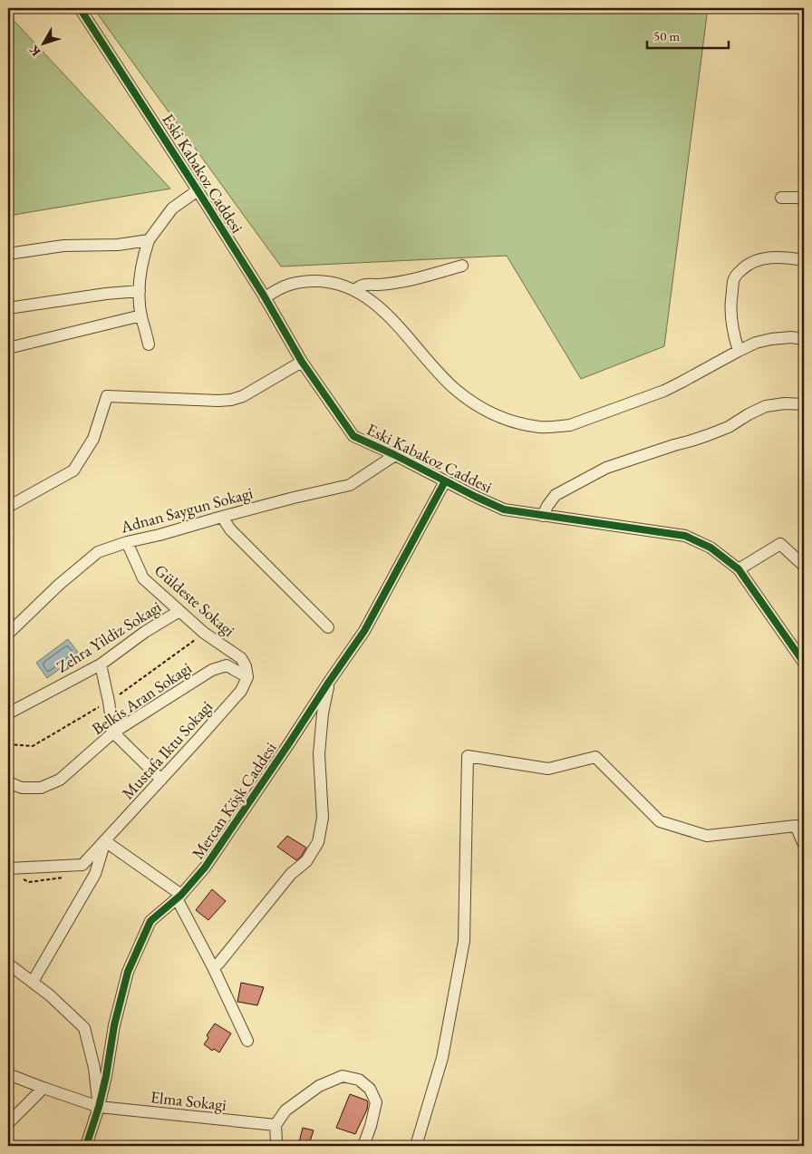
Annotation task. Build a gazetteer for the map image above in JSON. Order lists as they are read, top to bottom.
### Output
{
  "streets": {
    "street": [
      "Eski Kabakoz Caddesi",
      "Adnan Saygun Sokagi",
      "Güldeste Sokagi",
      "Zehra Yildiz Sokagi",
      "Belkis Aran Sokagi",
      "Mustafa Iktu Sokagi",
      "Mercan Köşk Caddesi",
      "Elma Sokagi"
    ]
  },
  "crossings": [
    ["Eski Kabakoz Caddesi", "Adnan Saygun Sokagi"],
    ["Eski Kabakoz Caddesi", "Mercan Köşk Caddesi"],
    ["Adnan Saygun Sokagi", "Güldeste Sokagi"],
    ["Güldeste Sokagi", "Zehra Yildiz Sokagi"],
    ["Güldeste Sokagi", "Belkis Aran Sokagi"],
    ["Güldeste Sokagi", "Mustafa Iktu Sokagi"],
    ["Belkis Aran Sokagi", "Mustafa Iktu Sokagi"],
    ["Mercan Köşk Caddesi", "Elma Sokagi"]
  ],
  "scale_bar": "50 m",
  "north": "bottom left"
}
